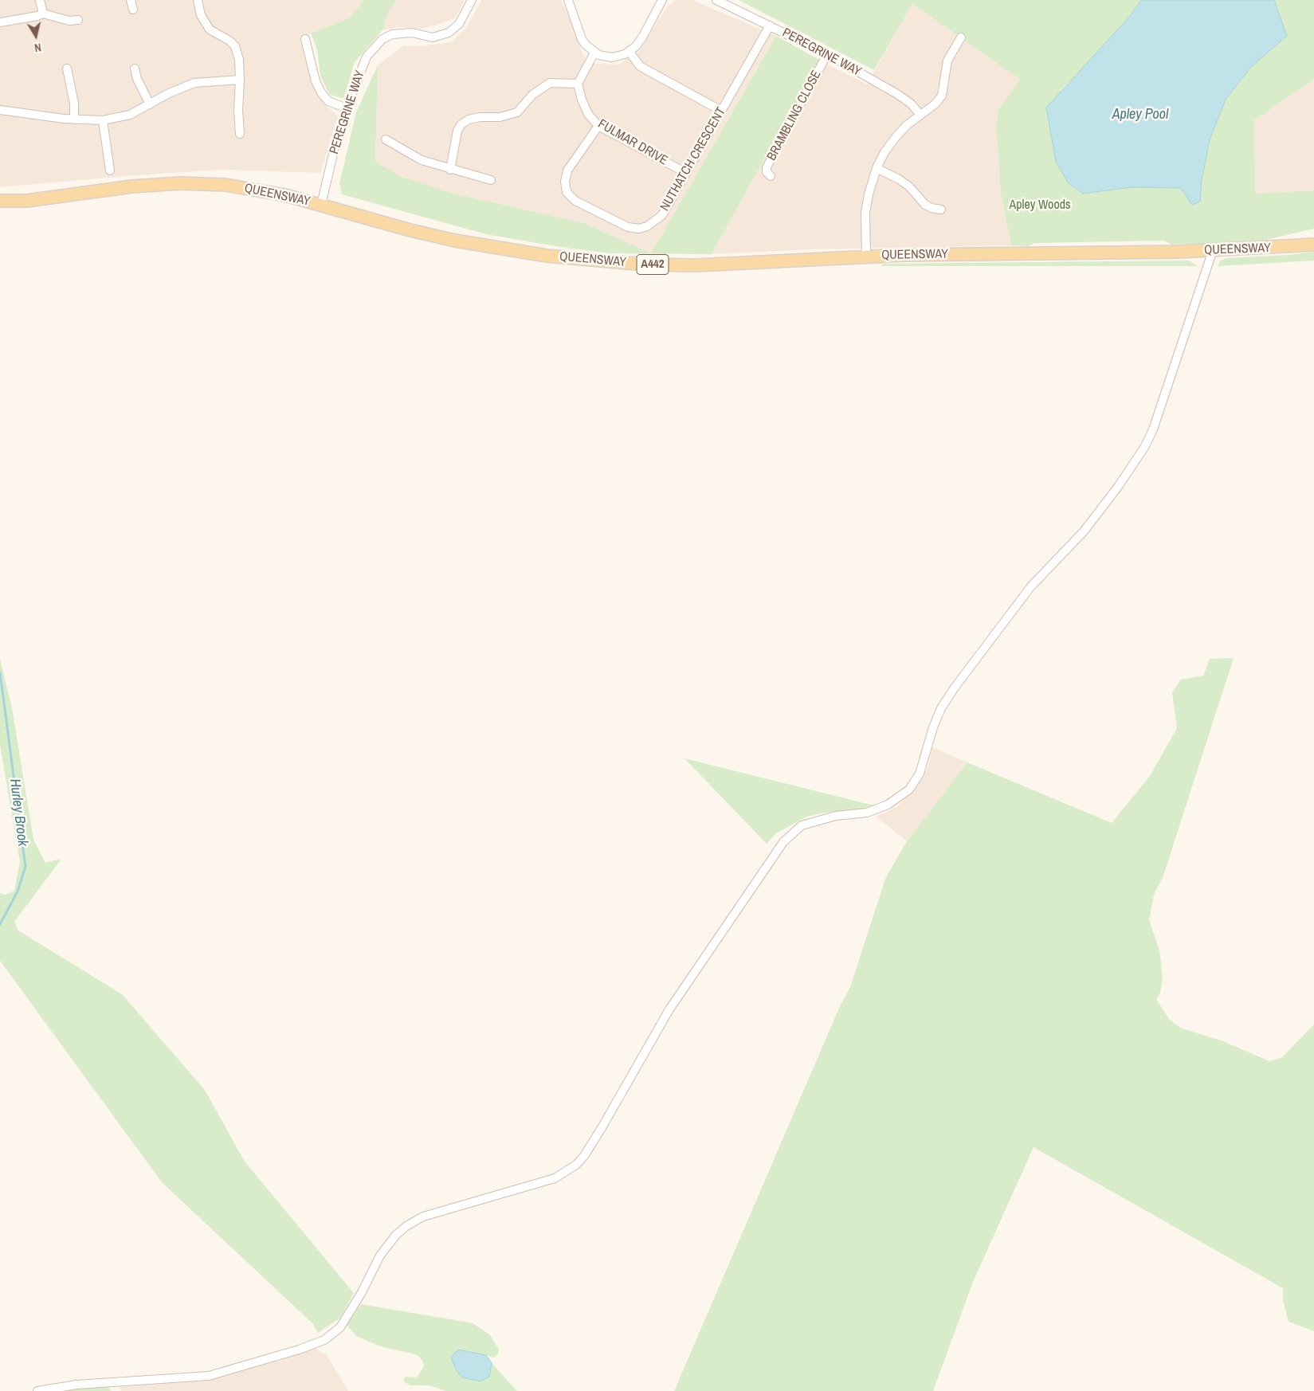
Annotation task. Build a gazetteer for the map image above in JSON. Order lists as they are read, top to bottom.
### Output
{
  "streets": {
    "main road": ["QUEENSWAY", "A442"],
    "street": [
      "PEREGRINE WAY",
      "BRAMBLING CLOSE",
      "FULMAR DRIVE",
      "NUTHATCH CRESCENT"
    ]
  },
  "crossings": [
    ["PEREGRINE WAY", "BRAMBLING CLOSE"],
    ["PEREGRINE WAY", "NUTHATCH CRESCENT"],
    ["PEREGRINE WAY", "QUEENSWAY"],
    ["FULMAR DRIVE", "NUTHATCH CRESCENT"]
  ],
  "water": ["Apley Pool", "Hurley Brook"],
  "parks": ["Apley Woods"],
  "north": "bottom"
}
